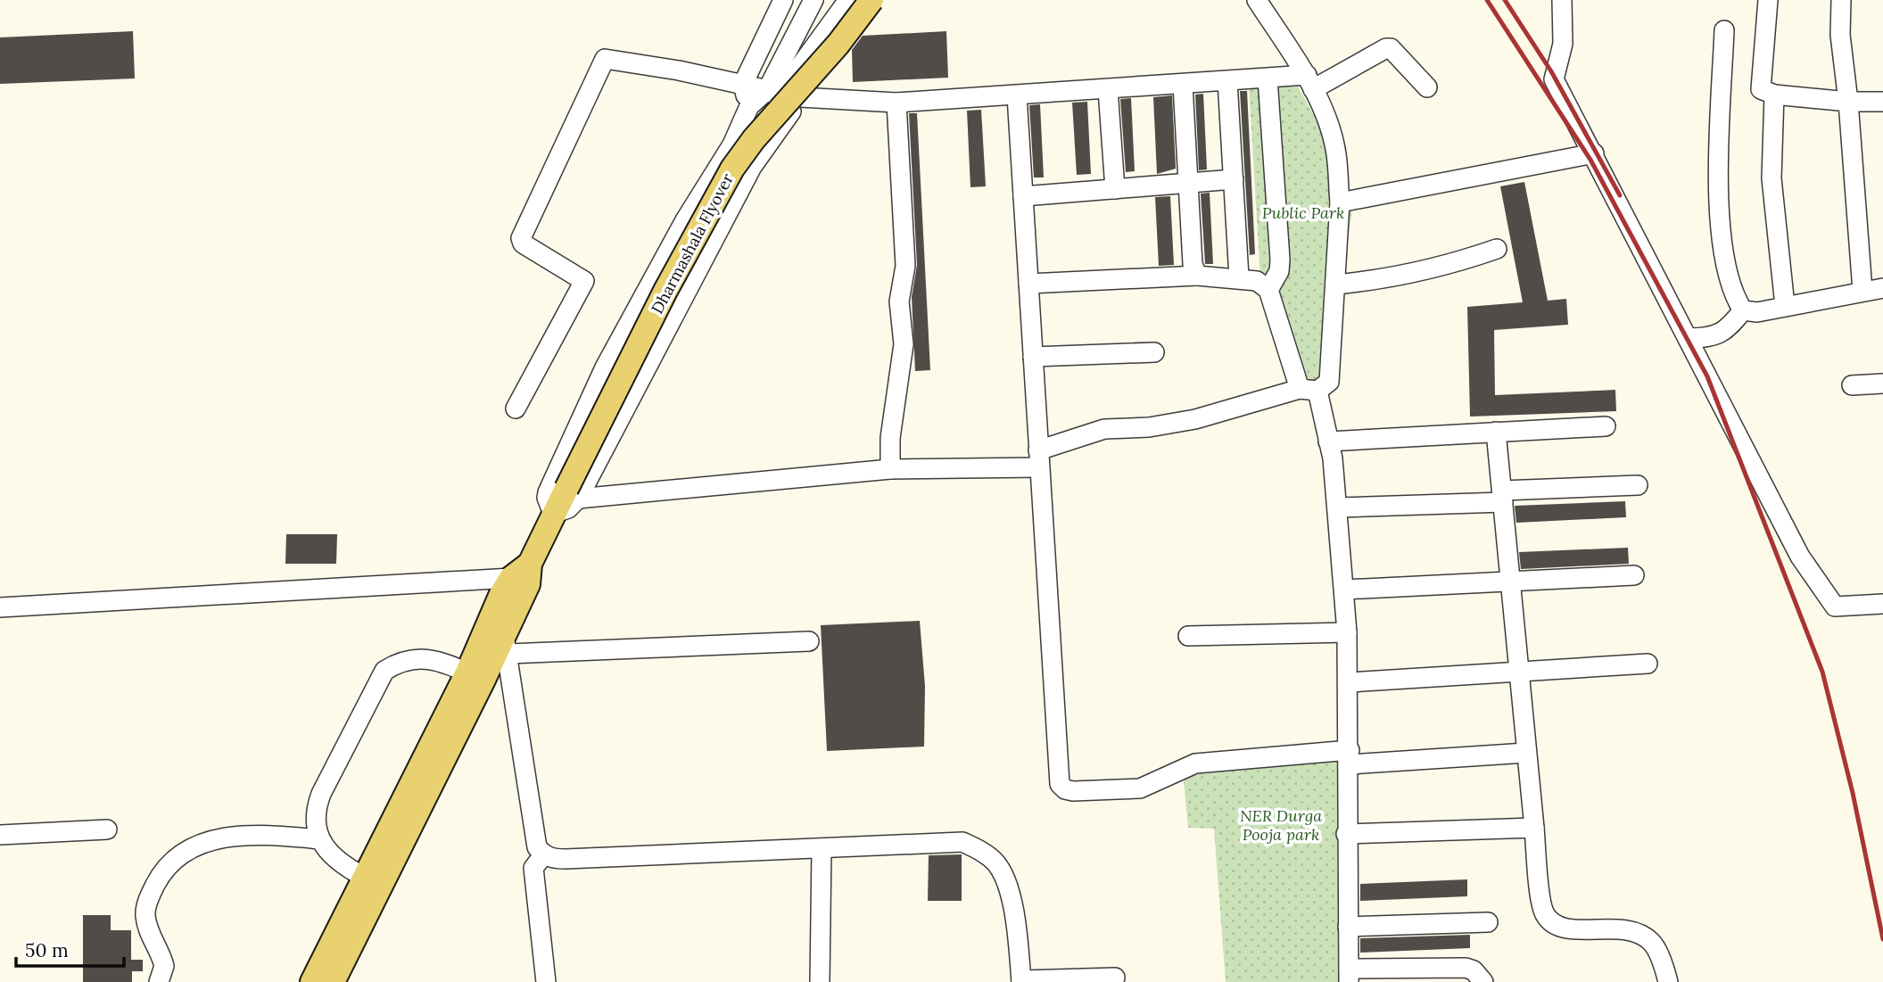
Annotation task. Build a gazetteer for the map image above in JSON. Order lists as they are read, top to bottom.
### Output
{
  "streets": {
    "main road": ["Dharmashala Flyover"]
  },
  "parks": ["Public Park", "NER Durga Pooja park"],
  "scale_bar": "50 m"
}
